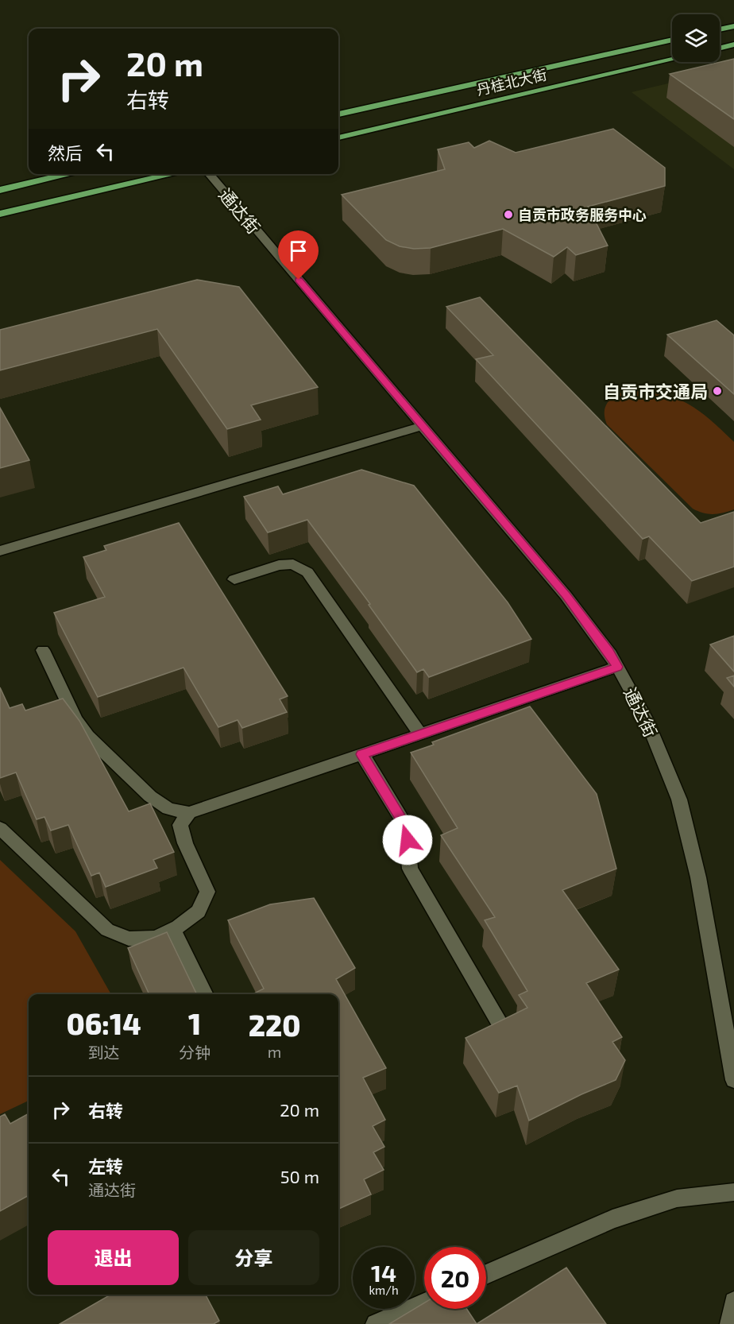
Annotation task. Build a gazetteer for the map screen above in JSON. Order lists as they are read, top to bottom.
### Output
{
  "streets": {
    "main road": ["丹桂北大街"],
    "street": ["通达街"]
  },
  "places": ["自贡市政务服务中心", "自贡市交通局"],
  "page": {
    "turn": ["20 m", "右转"],
    "then": "然后",
    "eta": [
      "06:14",
      "到达",
      "1",
      "分钟",
      "220",
      "m"
    ],
    "list": [
      {
        "name": "右转",
        "value": "20 m"
      },
      {
        "name": "左转",
        "note": "通达街",
        "value": "50 m"
      }
    ],
    "buttons": ["退出", "分享"],
    "speed": "14 km/h",
    "limit": "20"
  }
}
